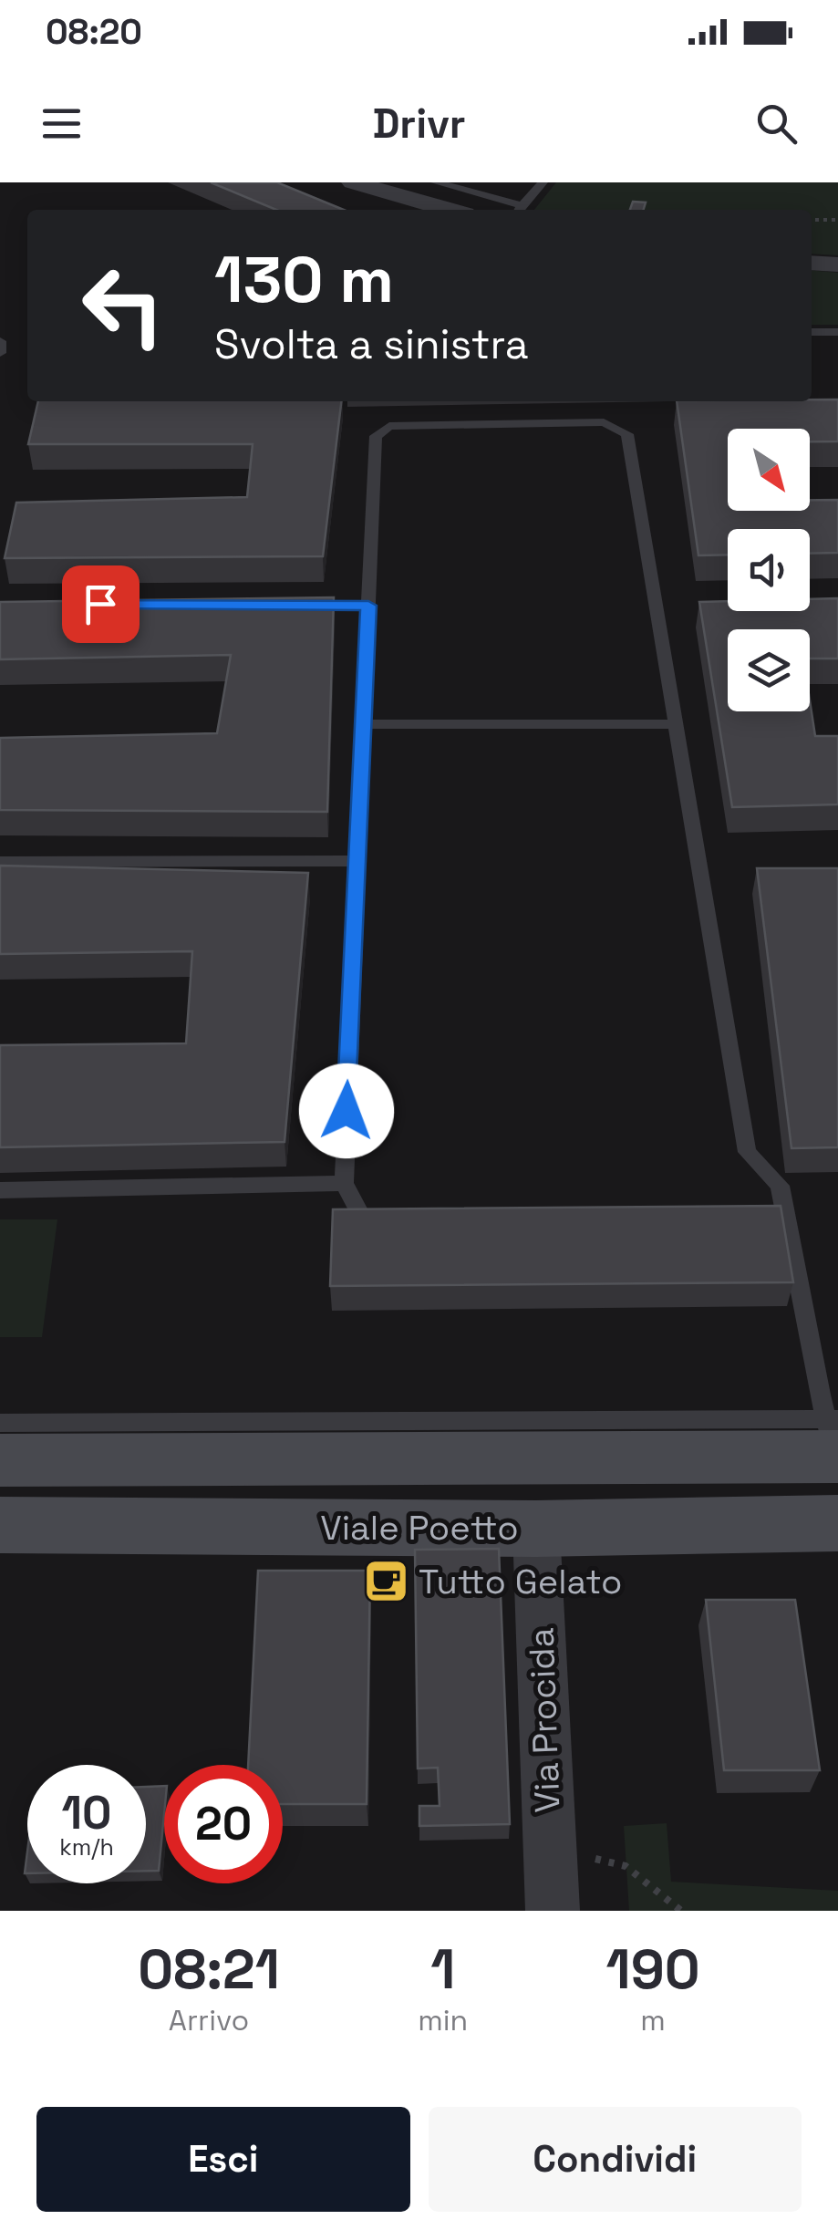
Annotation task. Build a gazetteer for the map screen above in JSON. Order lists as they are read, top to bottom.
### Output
{
  "streets": {
    "main road": ["Viale Poetto"],
    "street": ["Via Procida"]
  },
  "crossings": [
    ["Viale Poetto", "Via Procida"]
  ],
  "places": {
    "cafe": ["Tutto Gelato"]
  },
  "north": "bottom right",
  "page": {
    "status": "08:20",
    "header": "Drivr",
    "turn": ["130 m", "Svolta a sinistra"],
    "speed": "10 km/h",
    "limit": "20",
    "eta": [
      "08:21",
      "Arrivo",
      "1",
      "min",
      "190",
      "m"
    ],
    "buttons": ["Esci", "Condividi"]
  }
}
